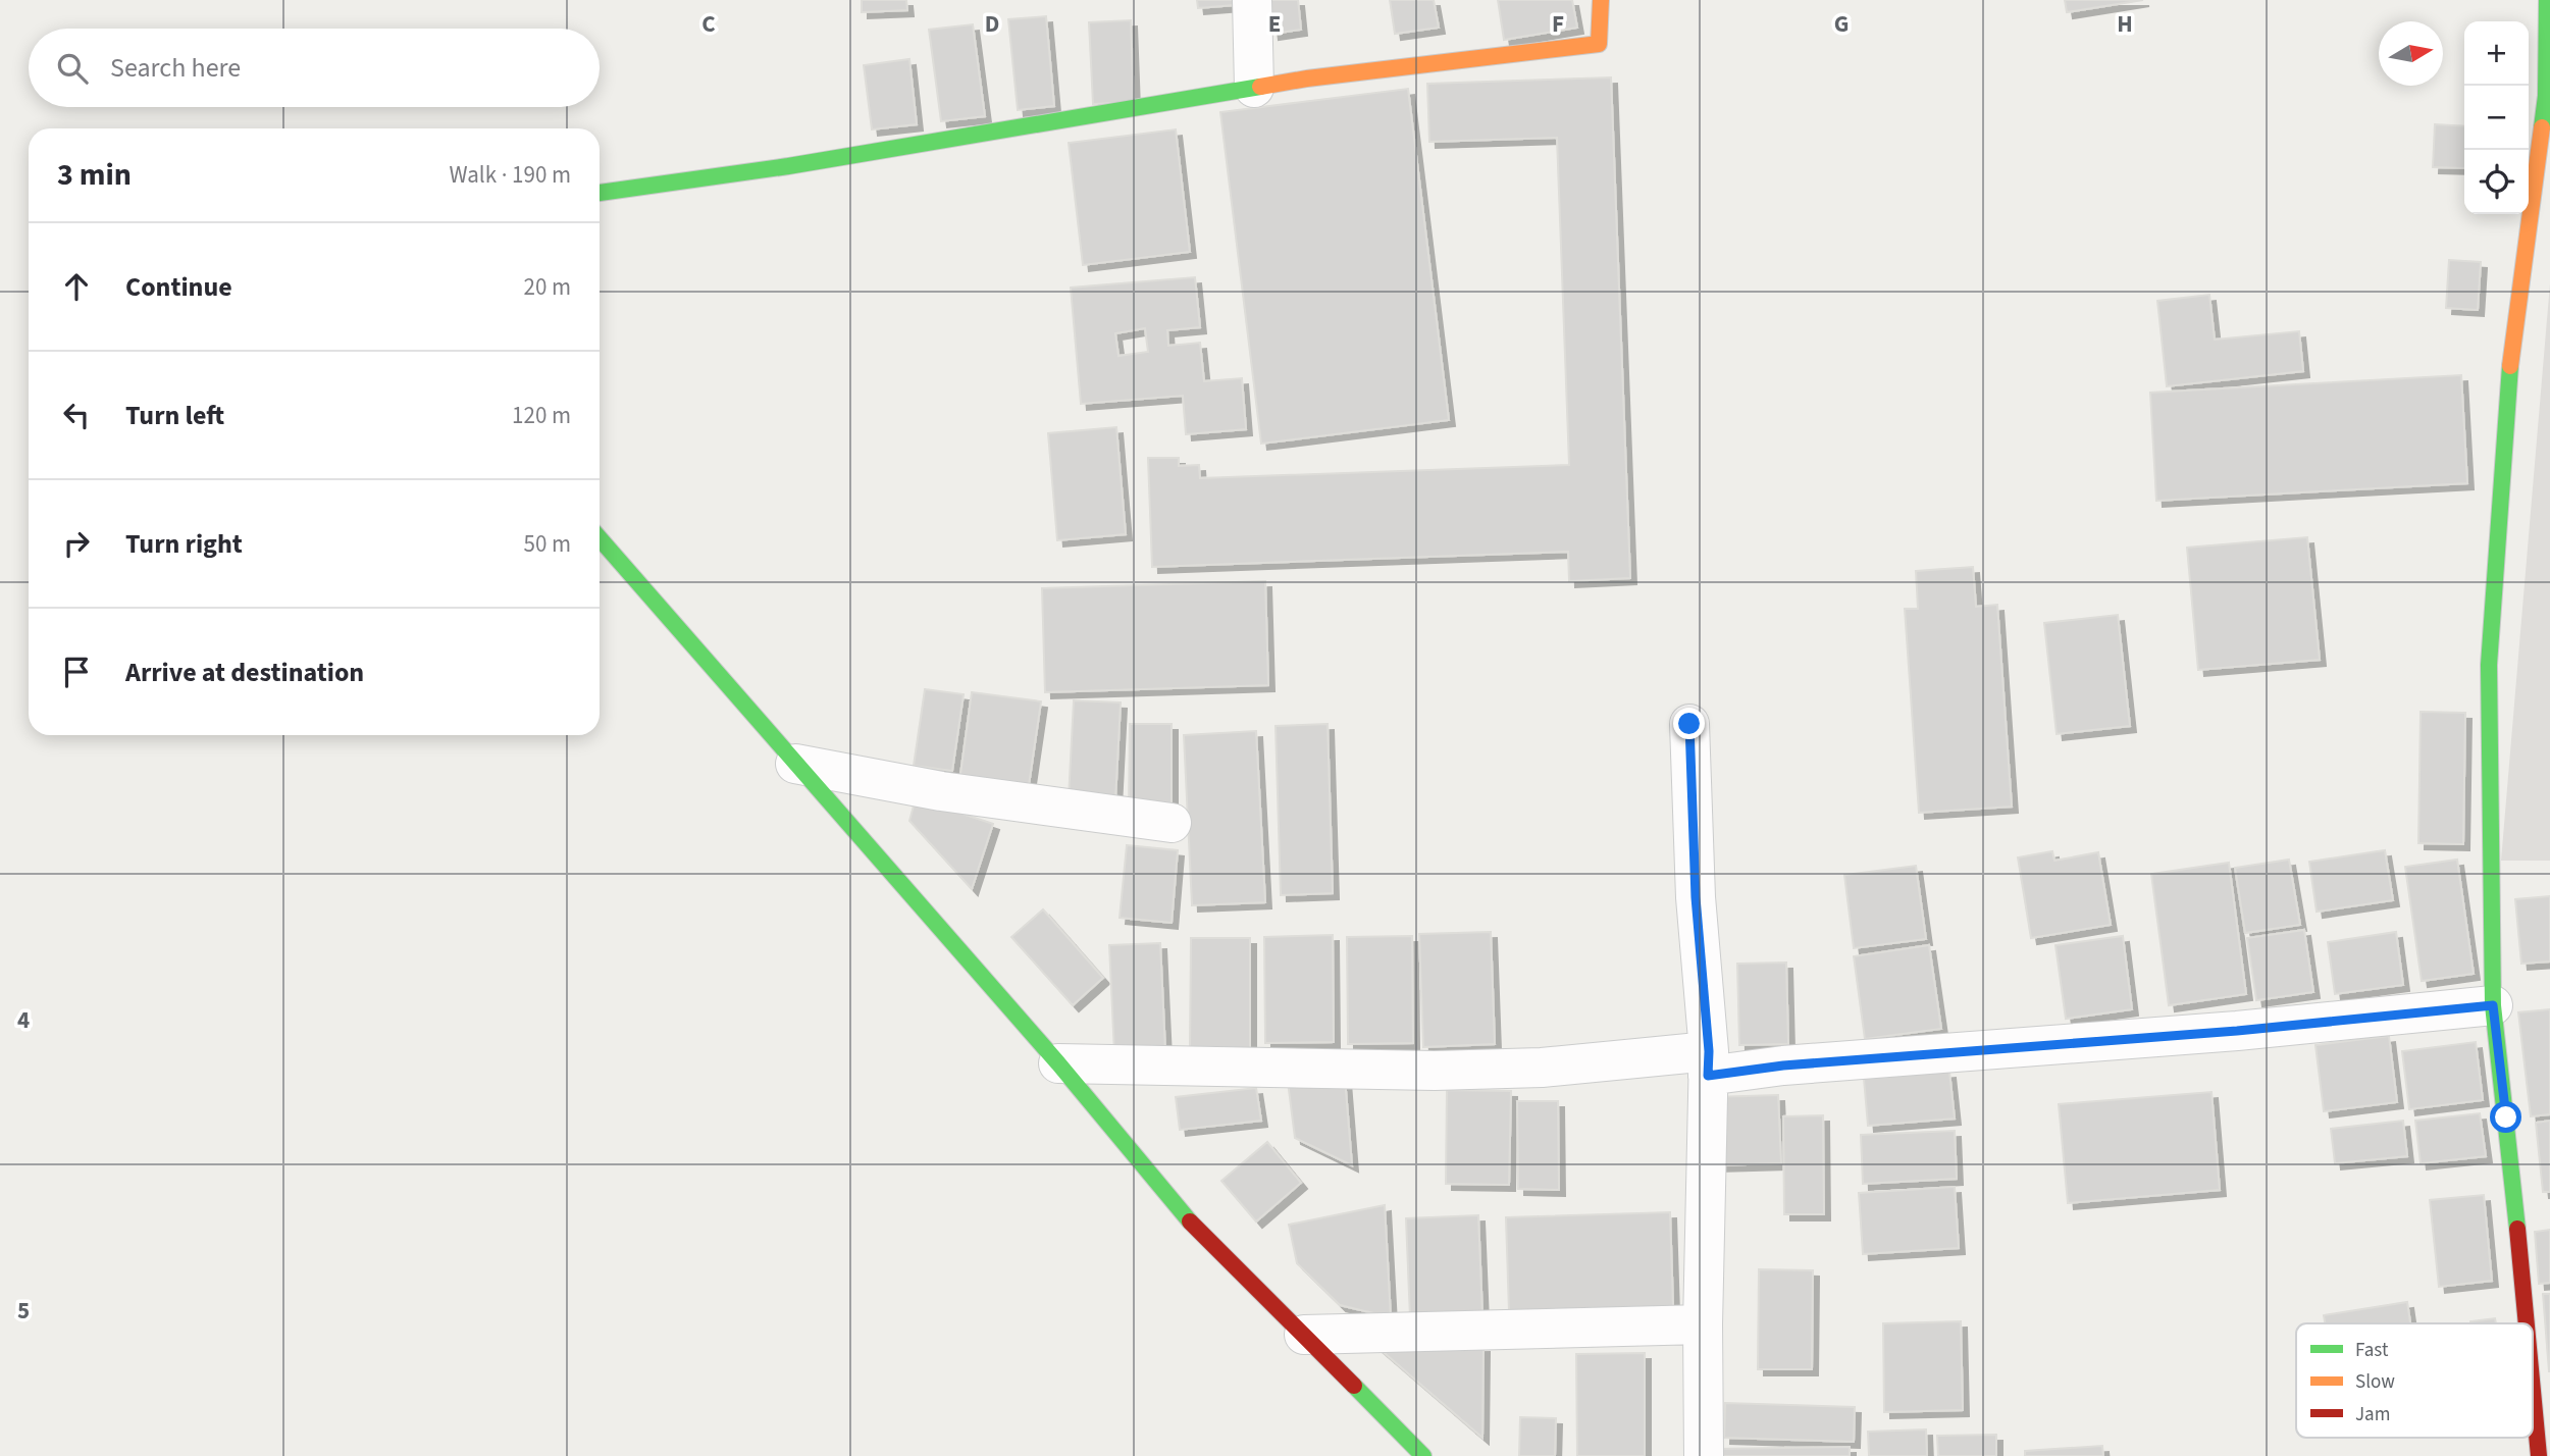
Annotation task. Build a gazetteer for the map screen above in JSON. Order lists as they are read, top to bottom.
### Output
{
  "legend": ["Fast", "Slow", "Jam"],
  "north": "right",
  "page": {
    "map_buttons": ["+", "−"],
    "search": "Search here",
    "heading": ["3 min", "Walk · 190 m"],
    "list": [
      ["Continue", "20 m"],
      ["Turn left", "120 m"],
      ["Turn right", "50 m"],
      "Arrive at destination"
    ]
  },
  "grid": {
    "columns": [
      "C",
      "D",
      "E",
      "F",
      "G",
      "H"
    ],
    "rows": ["4", "5"]
  }
}
